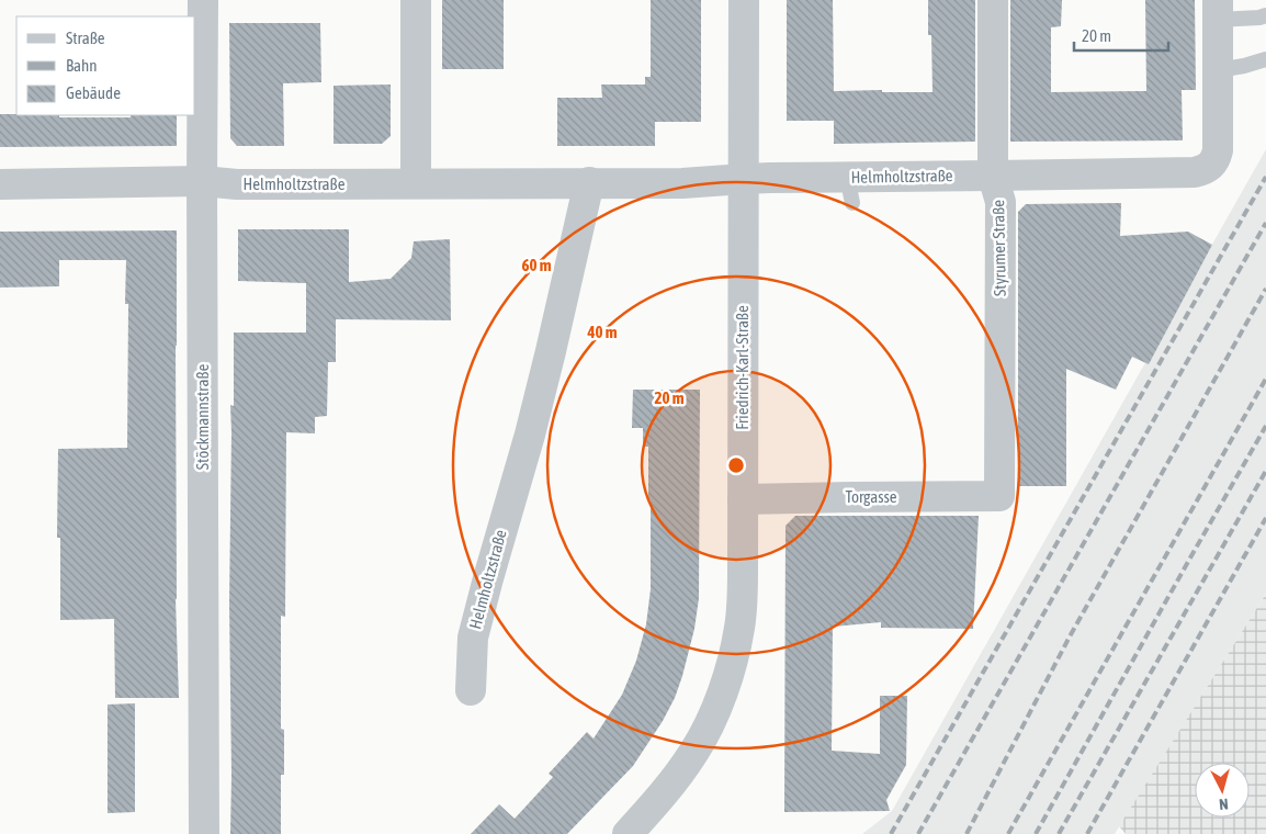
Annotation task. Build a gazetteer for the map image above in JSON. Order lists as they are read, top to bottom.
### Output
{
  "streets": {
    "street": [
      "Helmholtzstraße",
      "Styrumer Straße",
      "Friedrich-Karl-Straße",
      "Stöckmannstraße",
      "Torgasse"
    ]
  },
  "crossings": [
    ["Helmholtzstraße", "Styrumer Straße"],
    ["Helmholtzstraße", "Friedrich-Karl-Straße"],
    ["Helmholtzstraße", "Stöckmannstraße"],
    ["Styrumer Straße", "Torgasse"],
    ["Friedrich-Karl-Straße", "Torgasse"]
  ],
  "legend": ["Straße", "Bahn", "Gebäude"],
  "scale_bar": "20 m",
  "north": "bottom",
  "rings": ["60 m", "40 m", "20 m"]
}
